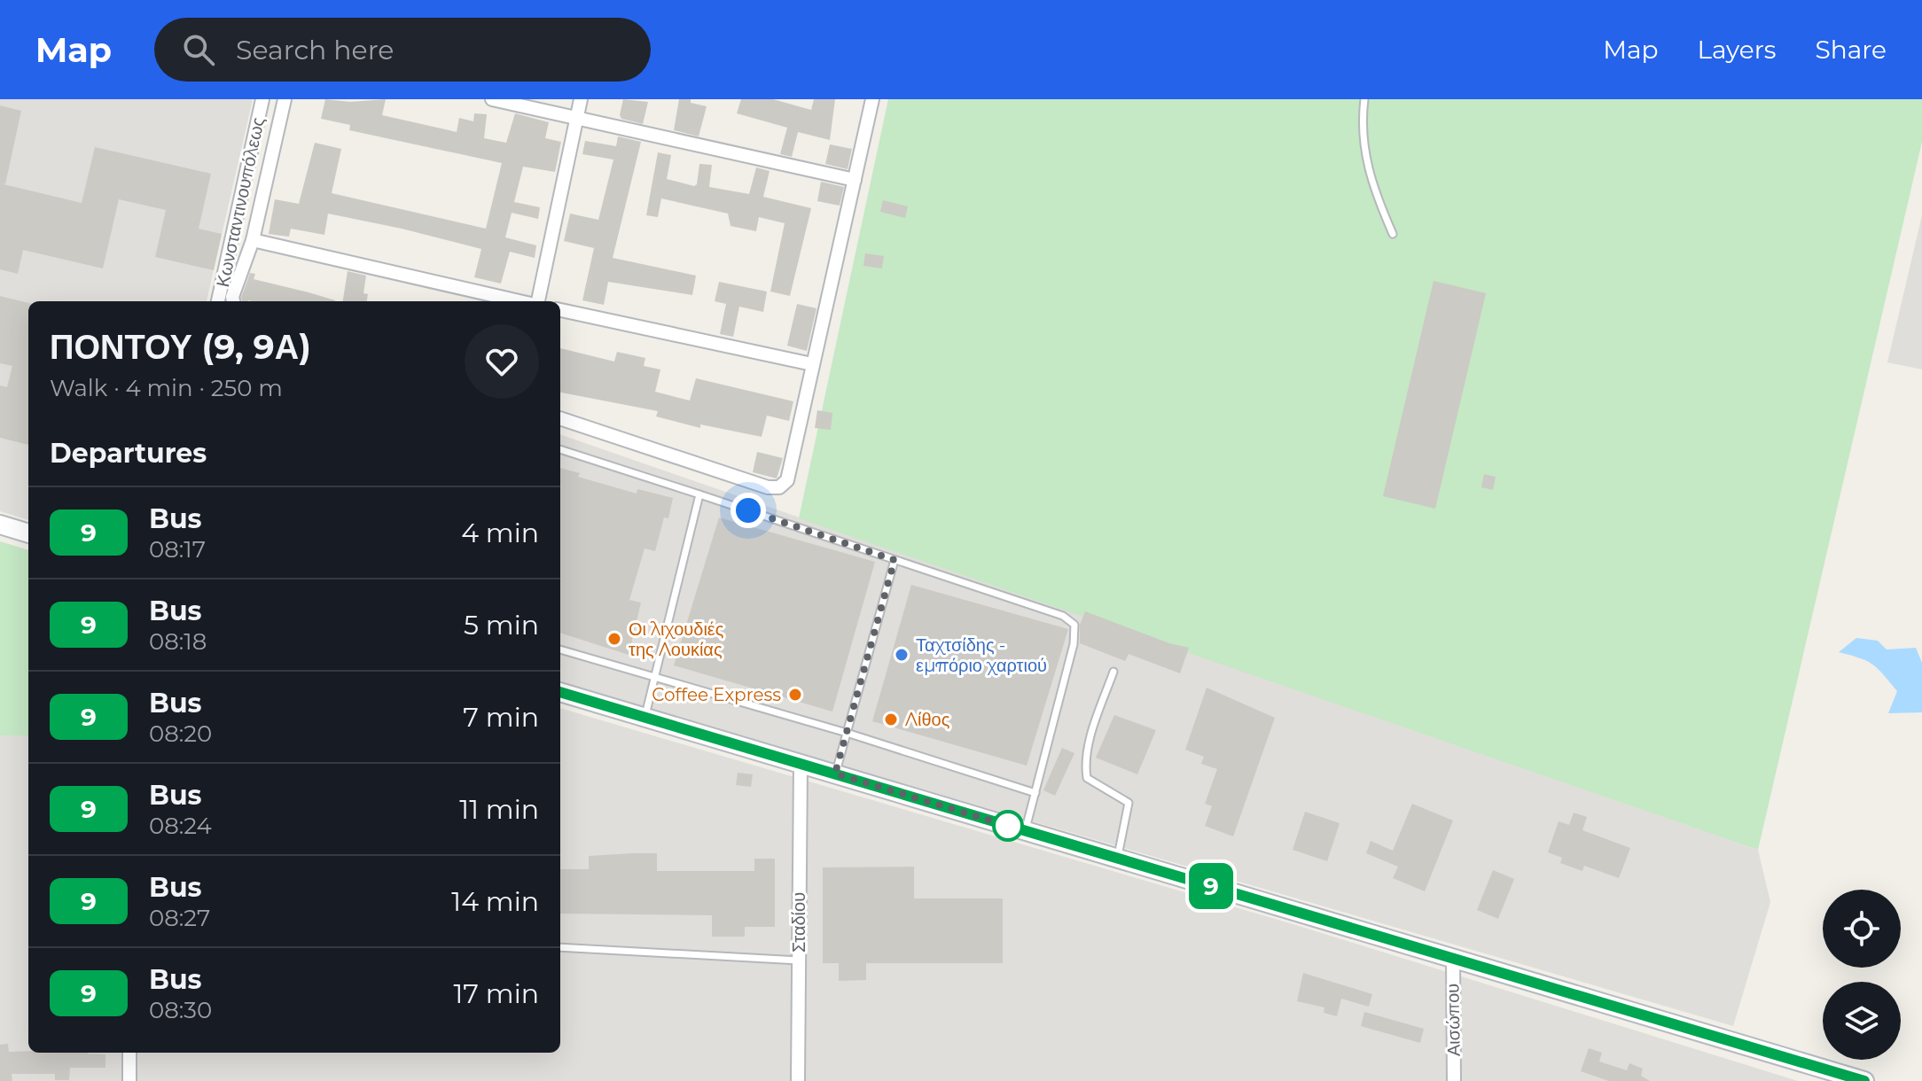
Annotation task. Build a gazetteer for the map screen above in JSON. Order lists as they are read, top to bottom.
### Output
{
  "streets": {
    "street": ["Κωνσταντινουπόλεως", "Σταδίου", "Αισώπου"]
  },
  "places": [
    "Οι λιχουδιές της Λουκίας",
    "Ταχτσίδης - εμπόριο χαρτιού",
    "Coffee Express",
    "Λίθος"
  ],
  "lines": ["bus line 9"],
  "page": {
    "header": "Map",
    "search": "Search here",
    "nav": ["Map", "Layers", "Share"],
    "on_map": "9",
    "heading": [
      ["ΠΟΝΤΟΥ (9, 9Α)", "Walk · 4 min · 250 m"],
      "Departures"
    ],
    "list": [
      {
        "mark": "9",
        "name": "Bus",
        "note": "08:17",
        "value": "4 min"
      },
      {
        "mark": "9",
        "name": "Bus",
        "note": "08:18",
        "value": "5 min"
      },
      {
        "mark": "9",
        "name": "Bus",
        "note": "08:20",
        "value": "7 min"
      },
      {
        "mark": "9",
        "name": "Bus",
        "note": "08:24",
        "value": "11 min"
      },
      {
        "mark": "9",
        "name": "Bus",
        "note": "08:27",
        "value": "14 min"
      },
      {
        "mark": "9",
        "name": "Bus",
        "note": "08:30",
        "value": "17 min"
      }
    ]
  }
}
